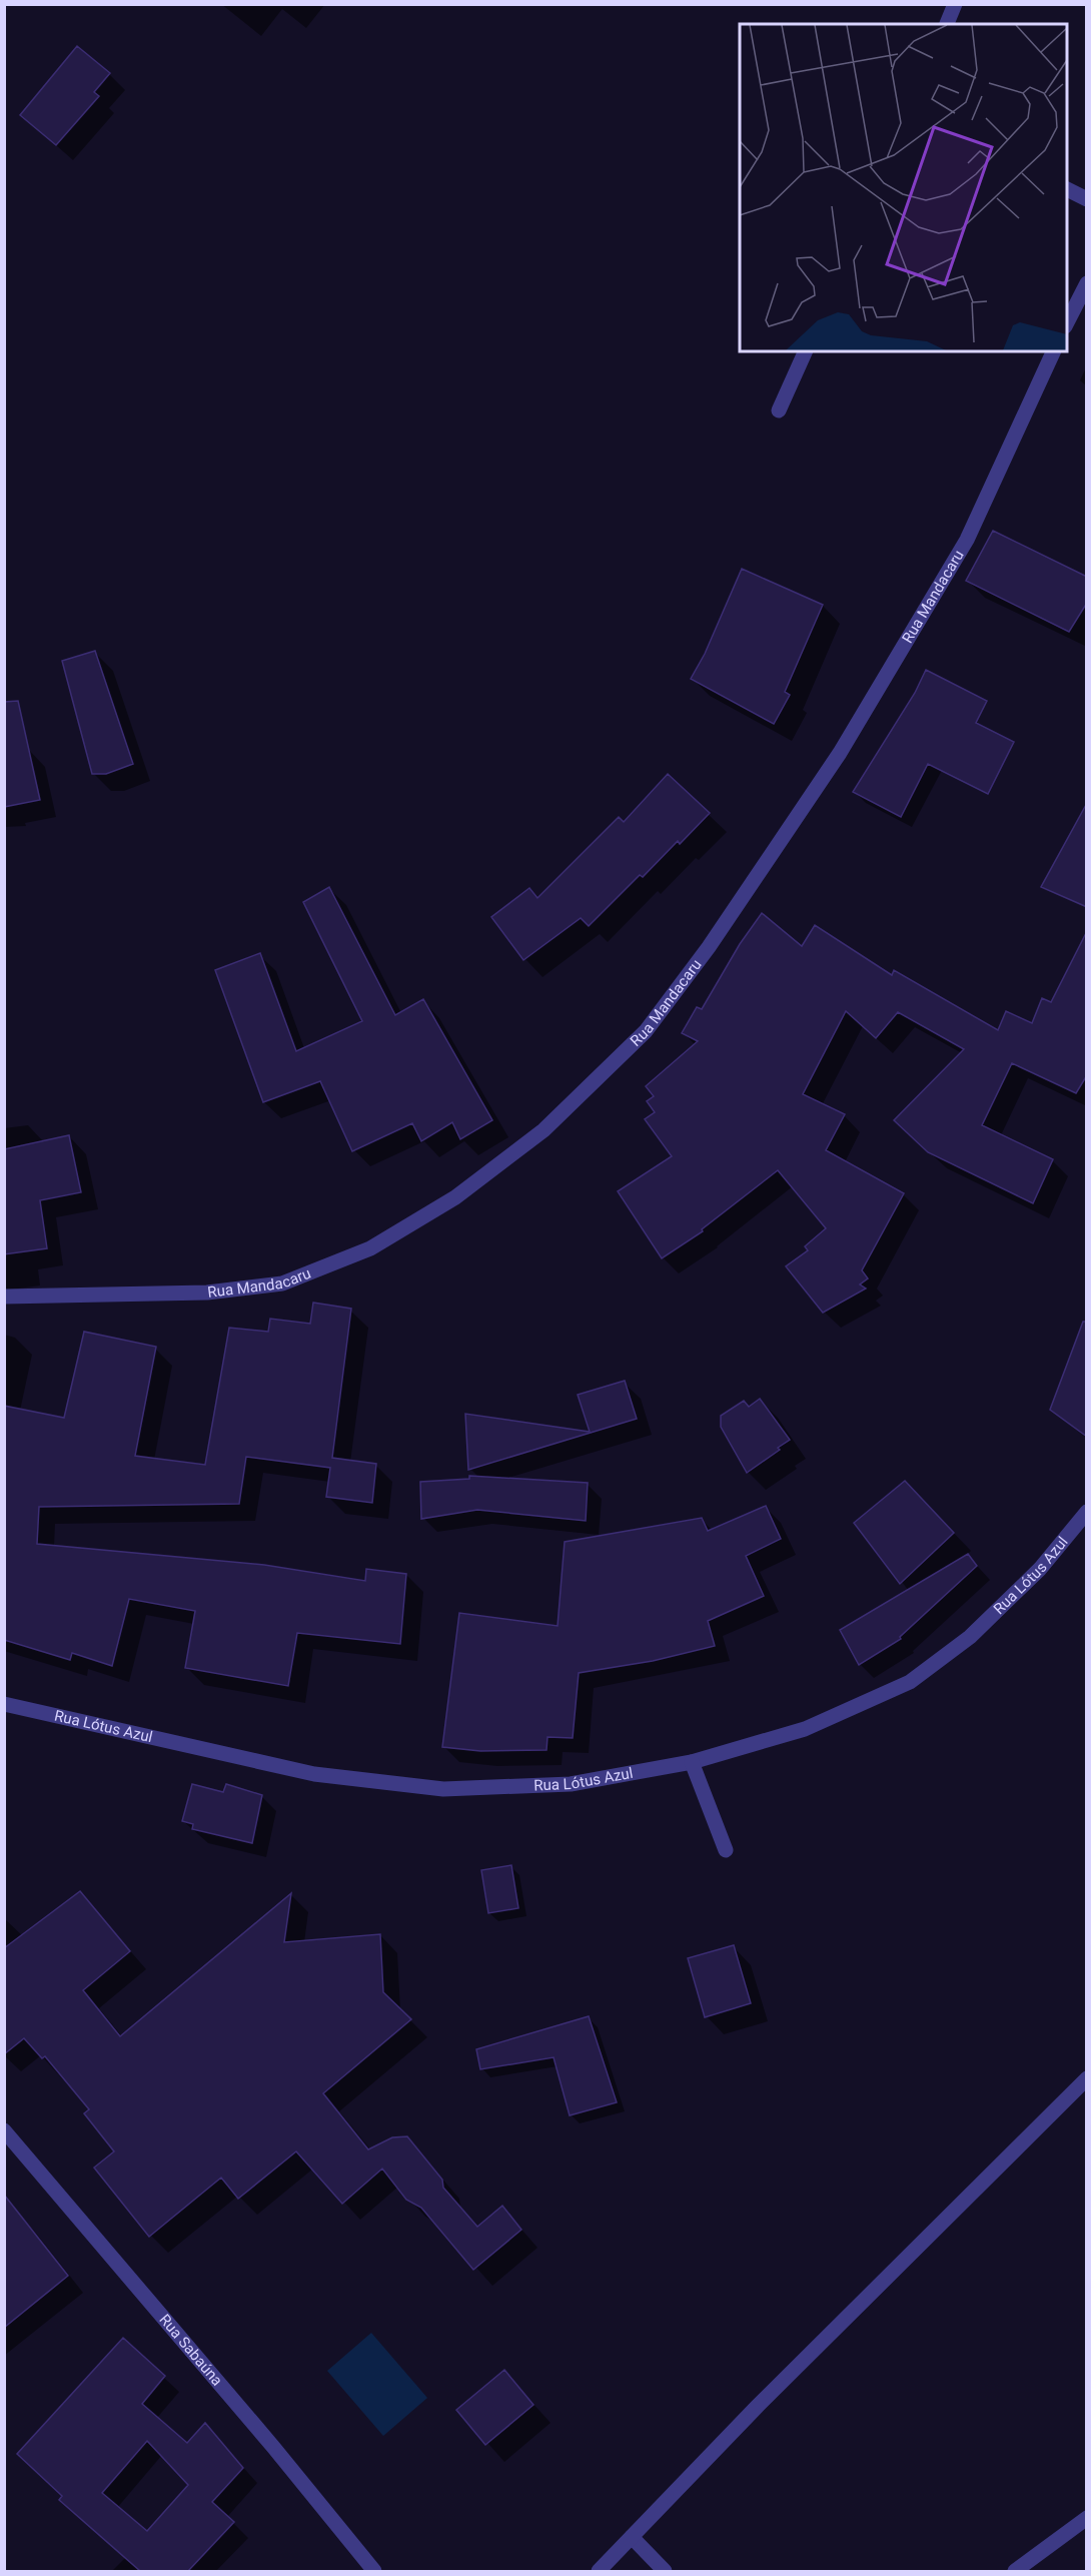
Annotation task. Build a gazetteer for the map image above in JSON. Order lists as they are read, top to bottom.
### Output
{
  "streets": {
    "street": ["Rua Mandacaru", "Rua Lótus Azul", "Rua Sabaúna"]
  }
}
